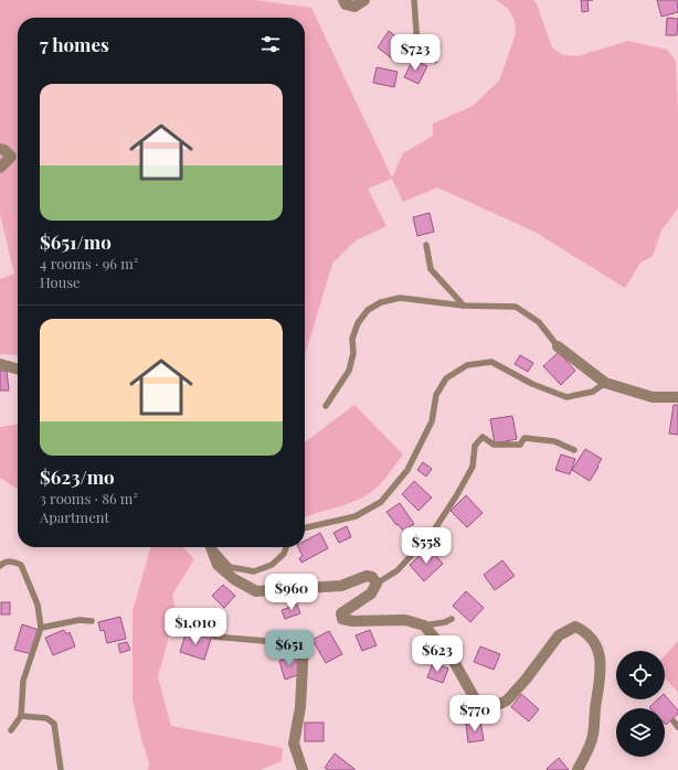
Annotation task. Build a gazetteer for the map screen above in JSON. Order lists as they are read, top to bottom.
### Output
{
  "page": {
    "heading": "7 homes",
    "price": [
      "$723",
      "$558",
      "$960",
      "$1,010",
      "$651",
      "$623",
      "$770"
    ],
    "list": [
      {
        "name": "$651/mo",
        "note": "4 rooms · 96 m² · House"
      },
      {
        "name": "$623/mo",
        "note": "3 rooms · 86 m² · Apartment"
      }
    ]
  }
}
